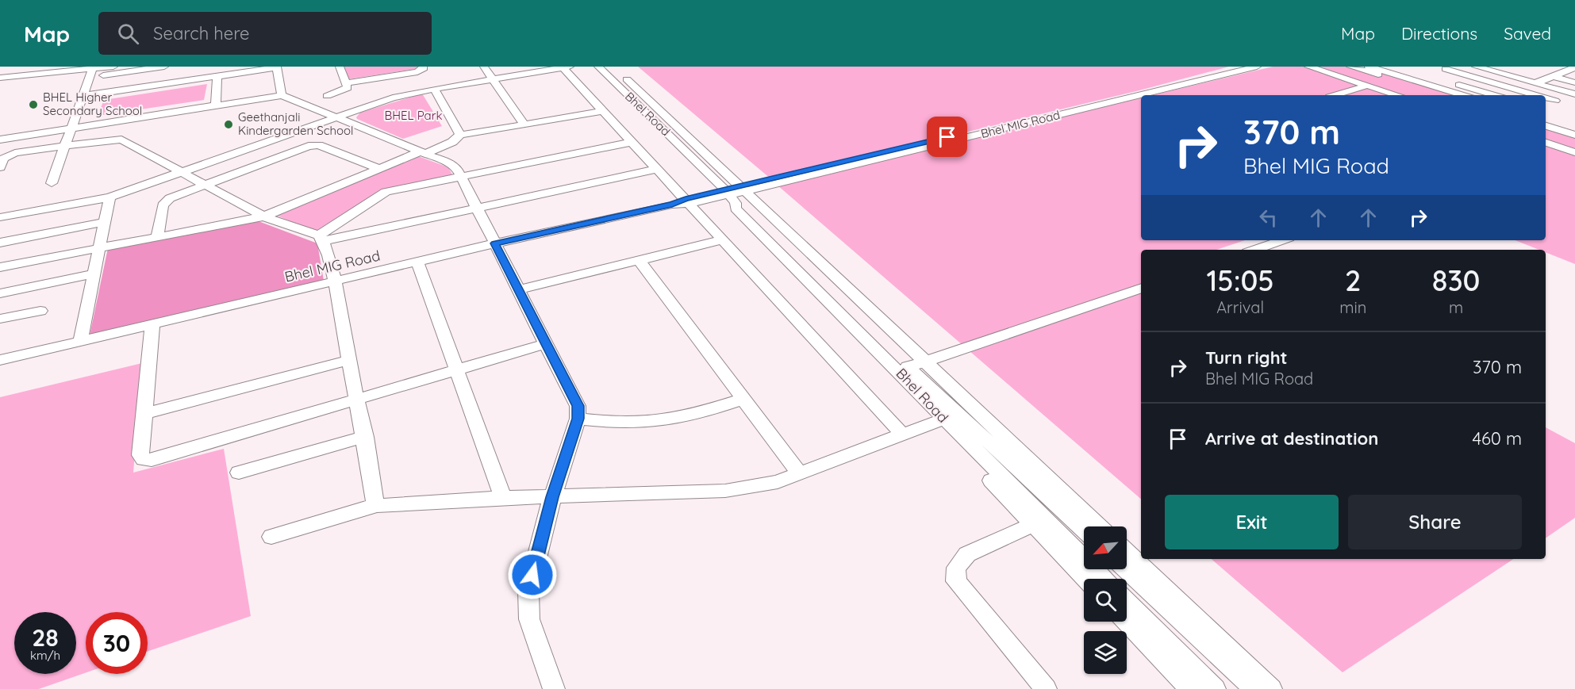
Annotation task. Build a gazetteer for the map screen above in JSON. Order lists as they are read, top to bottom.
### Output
{
  "streets": {
    "street": ["Bhel Road", "Bhel MIG Road"]
  },
  "crossings": [
    ["Bhel Road", "Bhel MIG Road"]
  ],
  "parks": ["BHEL Park"],
  "places": ["BHEL Higher Secondary School", "Geethanjali Kindergarden School"],
  "north": "bottom left",
  "page": {
    "header": "Map",
    "search": "Search here",
    "nav": ["Map", "Directions", "Saved"],
    "turn": ["370 m", "Bhel MIG Road"],
    "eta": [
      "15:05",
      "Arrival",
      "2",
      "min",
      "830",
      "m"
    ],
    "list": [
      {
        "name": "Turn right",
        "note": "Bhel MIG Road",
        "value": "370 m"
      },
      {
        "name": "Arrive at destination",
        "value": "460 m"
      }
    ],
    "buttons": ["Exit", "Share"],
    "speed": "28 km/h",
    "limit": "30"
  }
}
